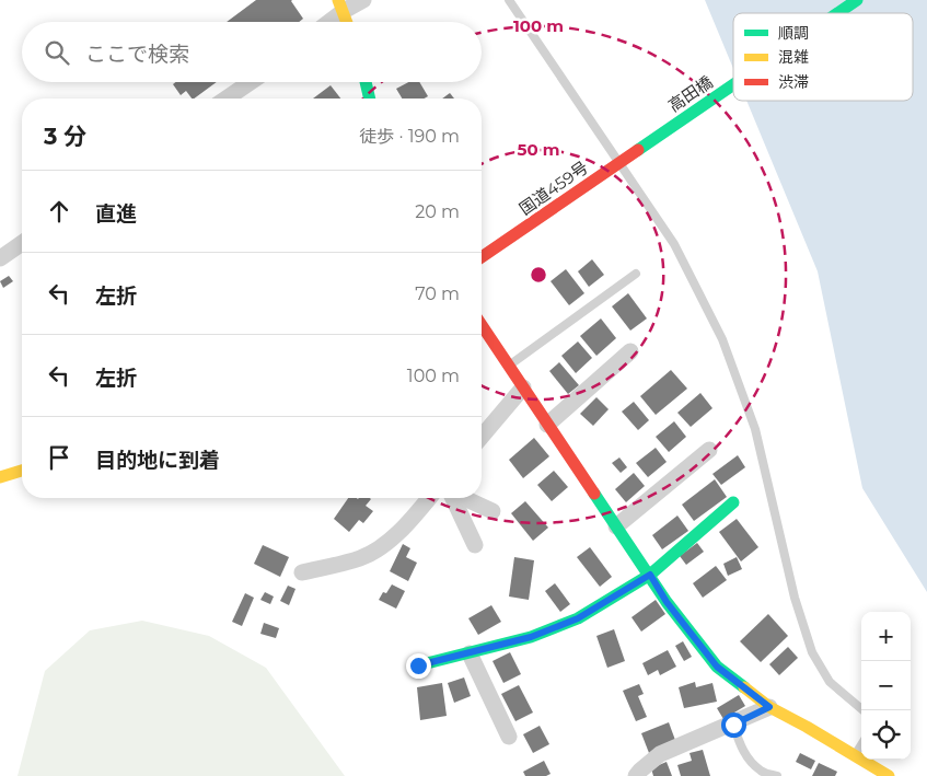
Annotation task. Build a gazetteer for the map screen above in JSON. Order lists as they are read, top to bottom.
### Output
{
  "streets": {
    "main road": ["高田橋", "国道459号"]
  },
  "crossings": [
    ["高田橋", "国道459号"]
  ],
  "legend": ["順調", "混雑", "渋滞"],
  "page": {
    "search": "ここで検索",
    "heading": ["3 分", "徒歩 · 190 m"],
    "list": [
      ["直進", "20 m"],
      ["左折", "70 m"],
      ["左折", "100 m"],
      "目的地に到着"
    ],
    "map_buttons": ["+", "−"]
  },
  "rings": ["100 m", "50 m"]
}
